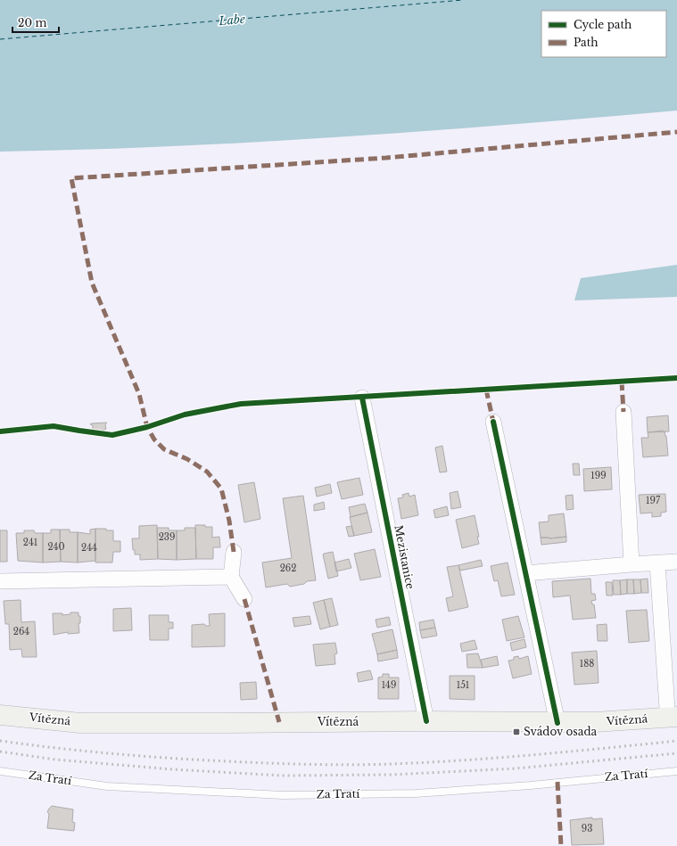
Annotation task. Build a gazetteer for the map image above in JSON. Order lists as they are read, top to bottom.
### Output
{
  "streets": {
    "main road": ["Vítězná"],
    "street": ["Mezistanice"],
    "lane": ["Za Tratí"]
  },
  "crossings": [
    ["Mezistanice", "Vítězná"]
  ],
  "water": ["Labe"],
  "places": {
    "transit": ["Svádov osada"]
  },
  "house_numbers": [
    "199",
    "197",
    "239",
    "241",
    "240",
    "244",
    "262",
    "264",
    "188",
    "149",
    "151",
    "93"
  ],
  "legend": ["Cycle path", "Path"],
  "scale_bar": "20 m"
}
